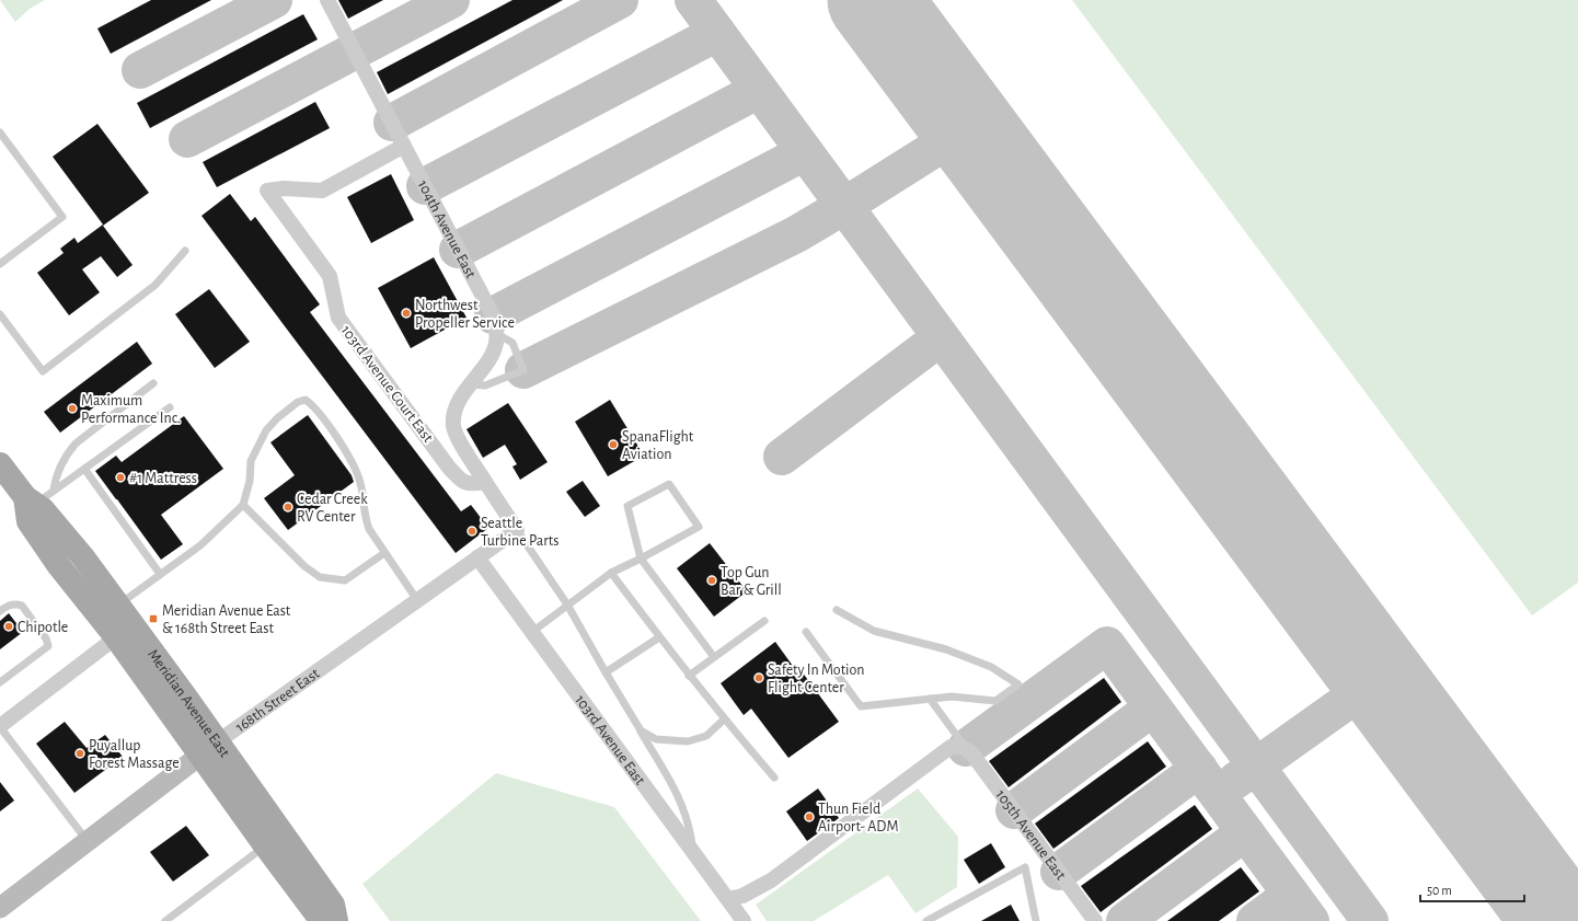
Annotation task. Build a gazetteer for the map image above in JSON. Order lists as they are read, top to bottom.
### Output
{
  "streets": {
    "main road": ["Meridian Avenue East"],
    "street": [
      "104th Avenue East",
      "103rd Avenue Court East",
      "168th Street East",
      "103rd Avenue East",
      "105th Avenue East"
    ]
  },
  "crossings": [
    ["104th Avenue East", "103rd Avenue Court East"],
    ["168th Street East", "Meridian Avenue East"],
    ["168th Street East", "103rd Avenue East"]
  ],
  "places": {
    "other": [
      "Northwest Propeller Service",
      "Maximum Performance Inc.",
      "SpanaFlight Aviation",
      "#1 Mattress",
      "Cedar Creek RV Center",
      "Seattle Turbine Parts",
      "Top Gun Bar & Grill",
      "Chipotle",
      "Safety In Motion Flight Center",
      "Puyallup Forest Massage",
      "Thun Field Airport- ADM"
    ],
    "transit": ["Meridian Avenue East & 168th Street East"]
  },
  "scale_bar": "50 m"
}
